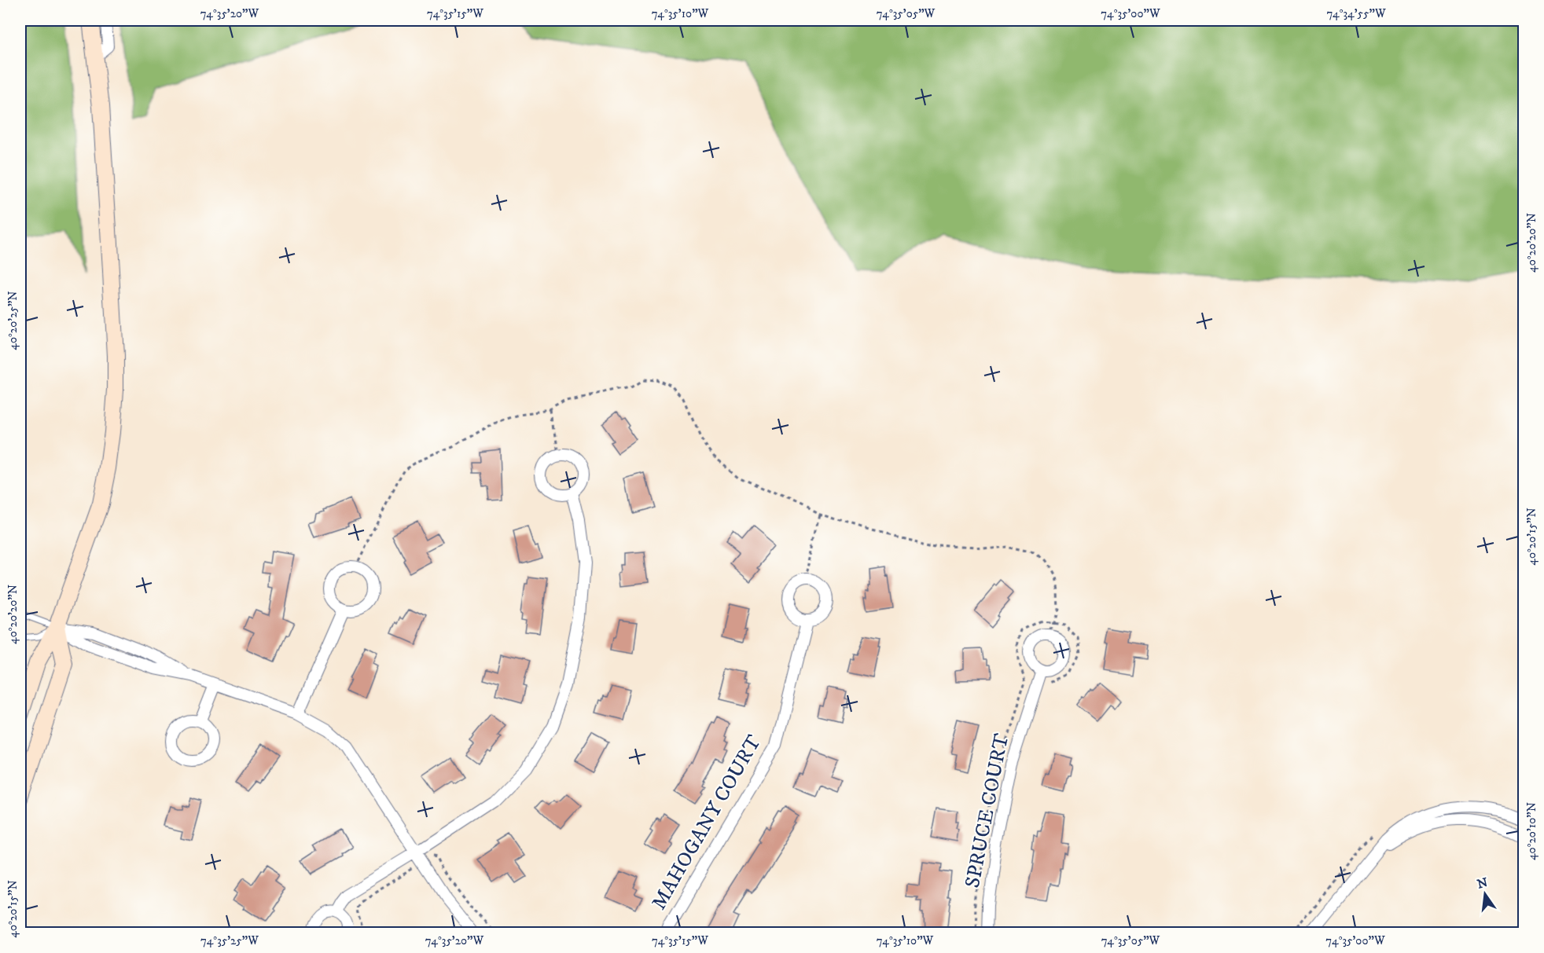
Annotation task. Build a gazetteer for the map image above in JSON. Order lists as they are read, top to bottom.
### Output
{
  "streets": {
    "street": ["SPRUCE COURT", "MAHOGANY COURT"]
  },
  "north": "top",
  "coordinates": [
    "74°35'20\"W",
    "74°35'15\"W",
    "74°35'10\"W",
    "74°35'05\"W",
    "74°35'00\"W",
    "74°34'55\"W",
    "40°20'20\"N",
    "40°20'25\"N",
    "40°20'15\"N",
    "40°20'10\"N",
    "74°35'25\"W"
  ]
}
